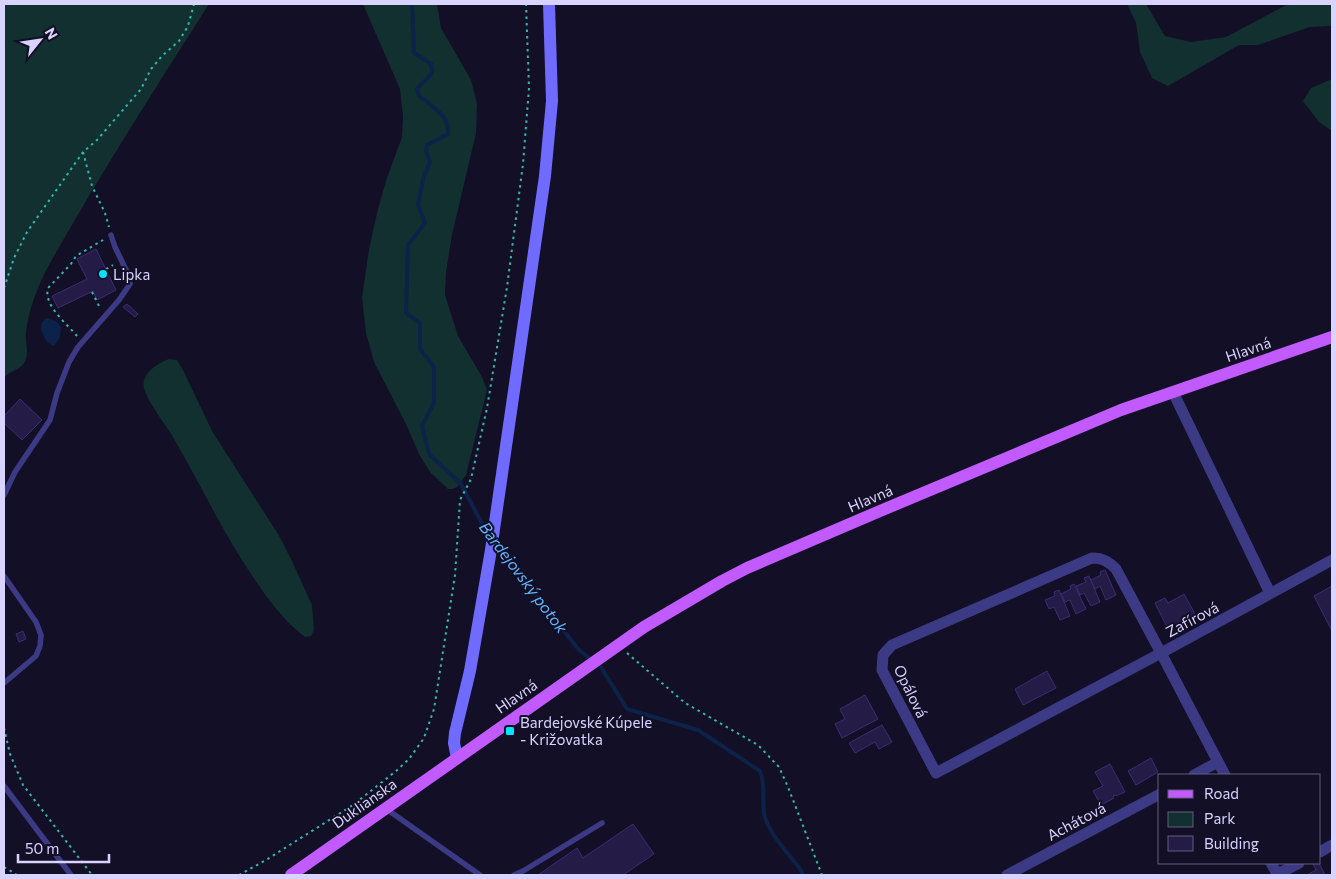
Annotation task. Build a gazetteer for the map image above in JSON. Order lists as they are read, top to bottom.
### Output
{
  "streets": {
    "main road": ["Hlavná", "Duklianska"],
    "street": ["Zafírová", "Opálová", "Achátová"]
  },
  "crossings": [
    ["Hlavná", "Duklianska"],
    ["Zafírová", "Opálová"]
  ],
  "water": ["Bardejovský potok"],
  "places": {
    "other": ["Lipka"],
    "transit": ["Bardejovské Kúpele - Križovatka"]
  },
  "legend": ["Road", "Park", "Building"],
  "scale_bar": "50 m",
  "north": "top right"
}
